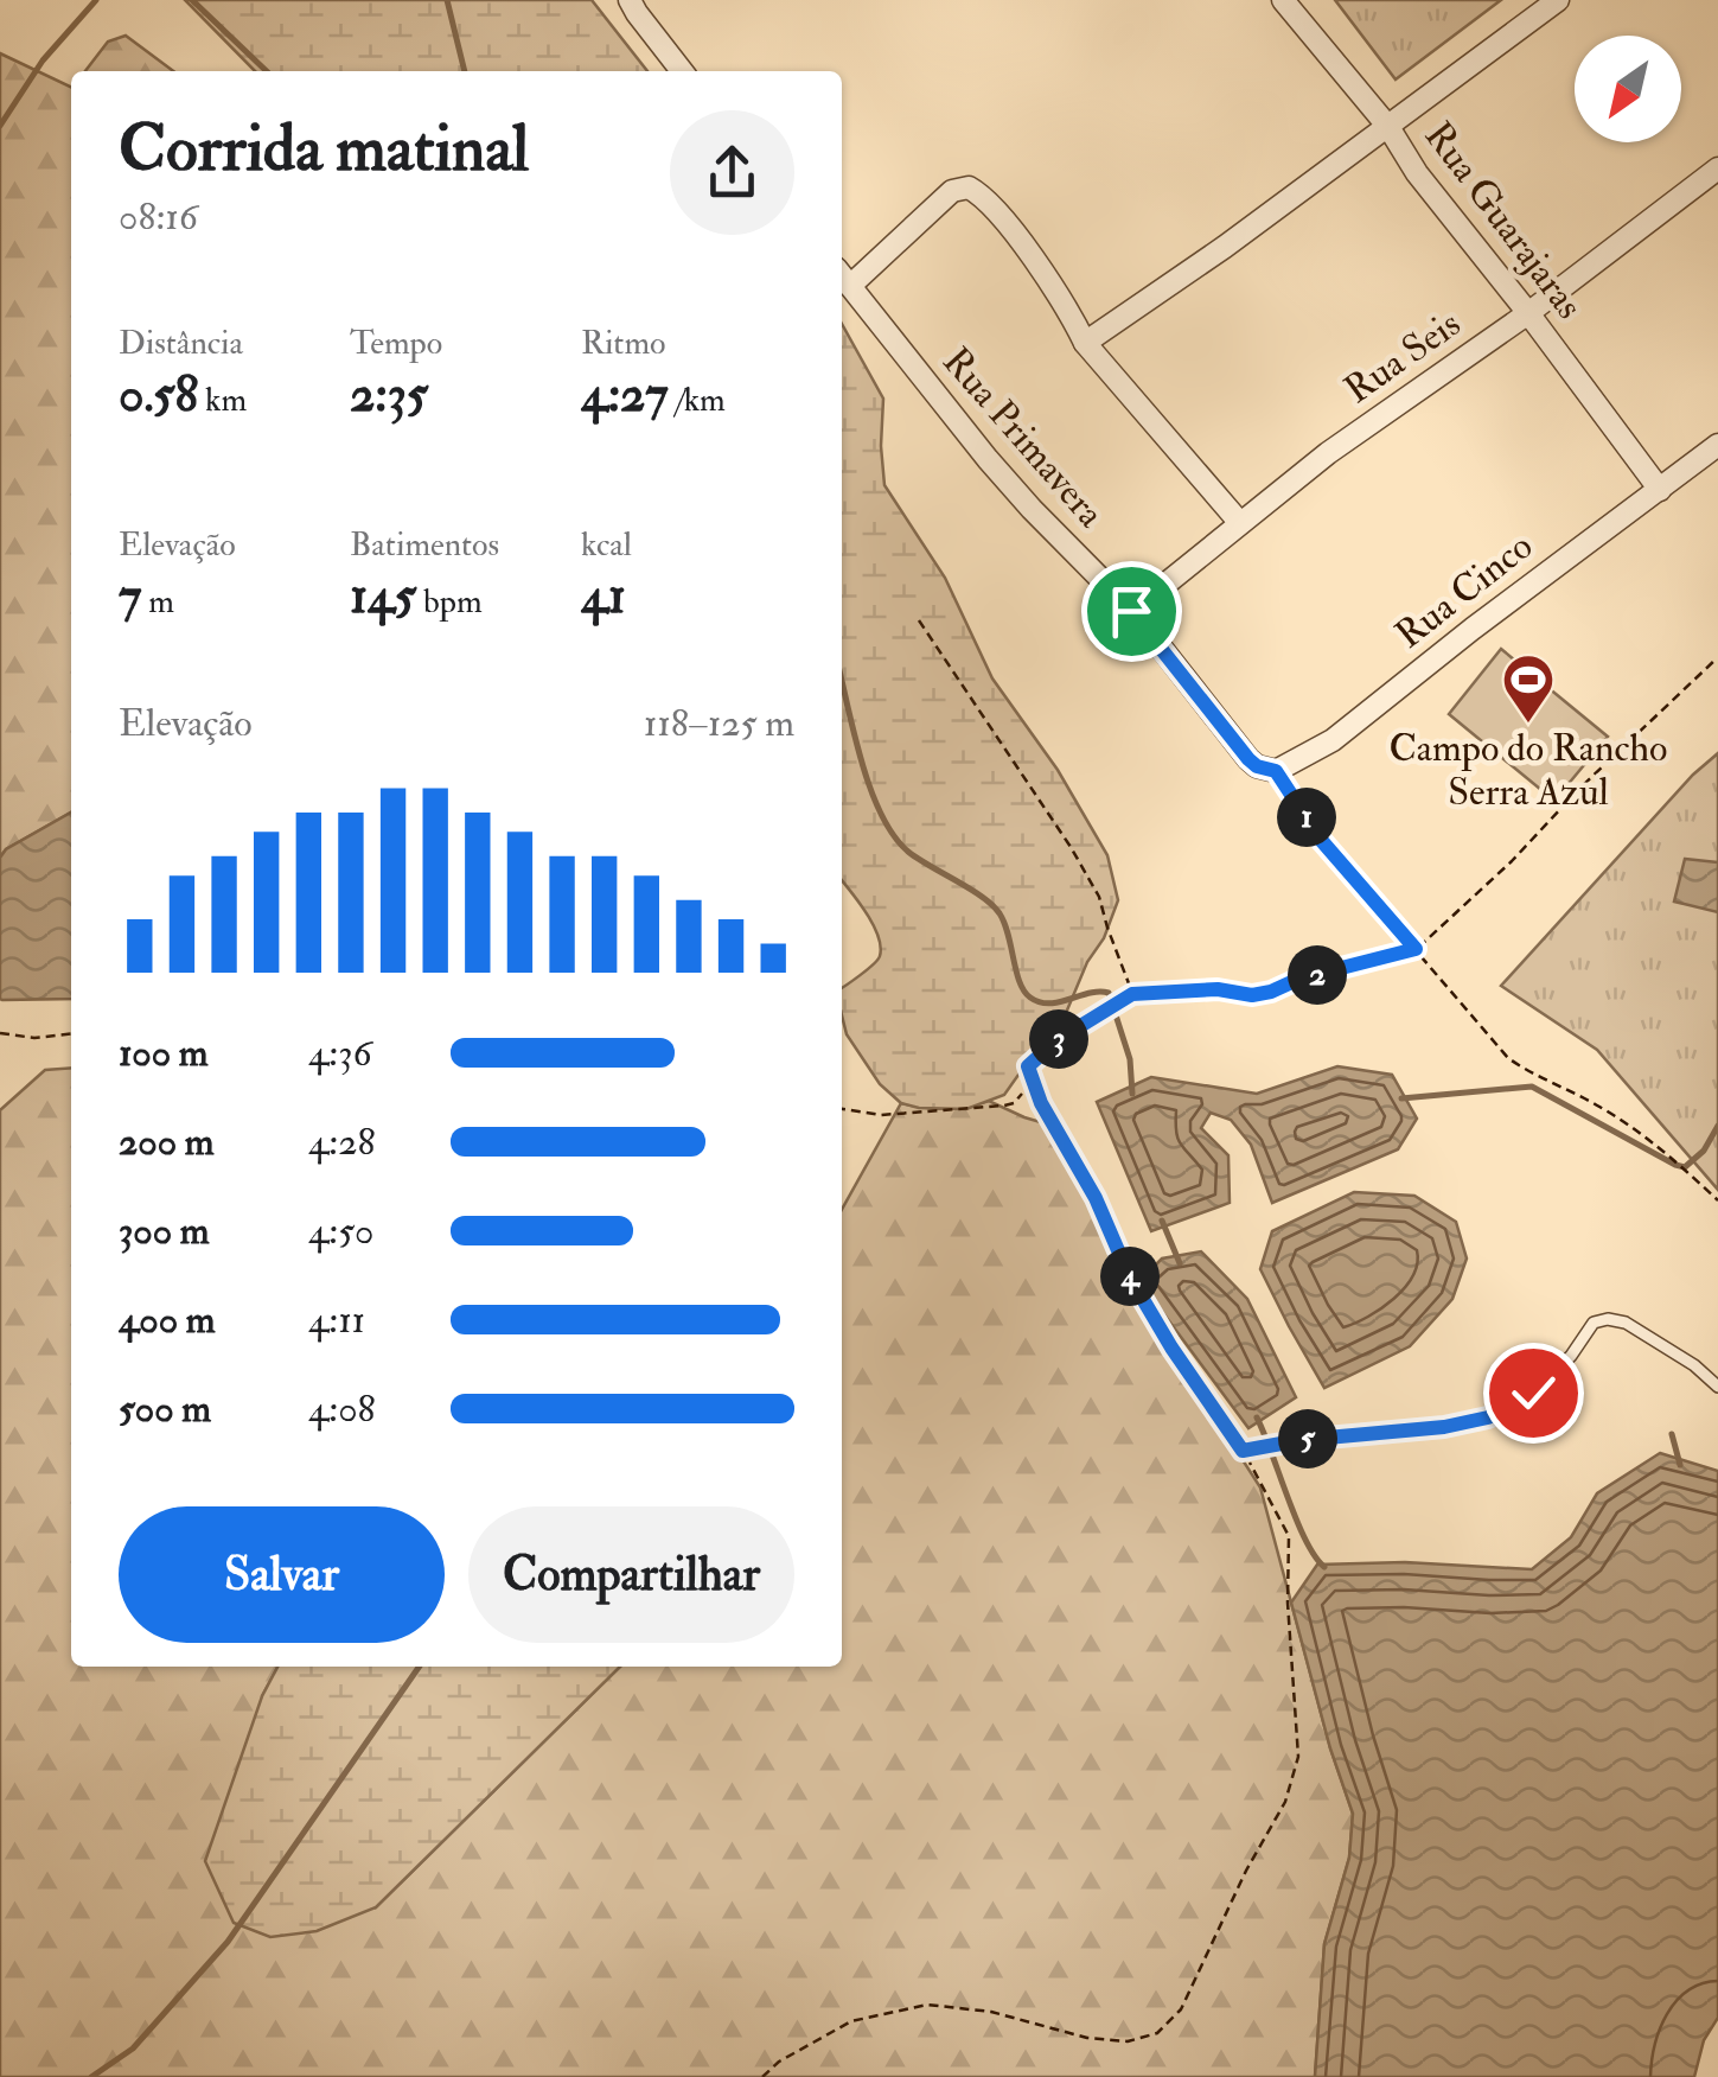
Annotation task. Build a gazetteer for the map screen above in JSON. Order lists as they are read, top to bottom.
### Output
{
  "streets": {
    "street": [
      "Rua Guarajaras",
      "Rua Seis",
      "Rua Primavera",
      "Rua Cinco"
    ]
  },
  "crossings": [
    ["Rua Guarajaras", "Rua Seis"],
    ["Rua Guarajaras", "Rua Cinco"],
    ["Rua Seis", "Rua Primavera"],
    ["Rua Primavera", "Rua Cinco"]
  ],
  "places": {
    "sports": ["Campo do Rancho Serra Azul"]
  },
  "north": "bottom left",
  "page": {
    "heading": ["Corrida matinal", "08:16"],
    "stats": [
      ["Distância", "0.58 km"],
      ["Tempo", "2:35"],
      ["Ritmo", "4:27 /km"],
      ["Elevação", "7 m"],
      ["Batimentos", "145 bpm"],
      ["kcal", "41"]
    ],
    "chart": ["Elevação", "118–125 m"],
    "pins": [
      "1",
      "2",
      "3",
      "4",
      "5"
    ],
    "list": [
      {
        "name": "100 m",
        "note": "4:36"
      },
      {
        "name": "200 m",
        "note": "4:28"
      },
      {
        "name": "300 m",
        "note": "4:50"
      },
      {
        "name": "400 m",
        "note": "4:11"
      },
      {
        "name": "500 m",
        "note": "4:08"
      }
    ],
    "buttons": ["Salvar", "Compartilhar"]
  }
}
